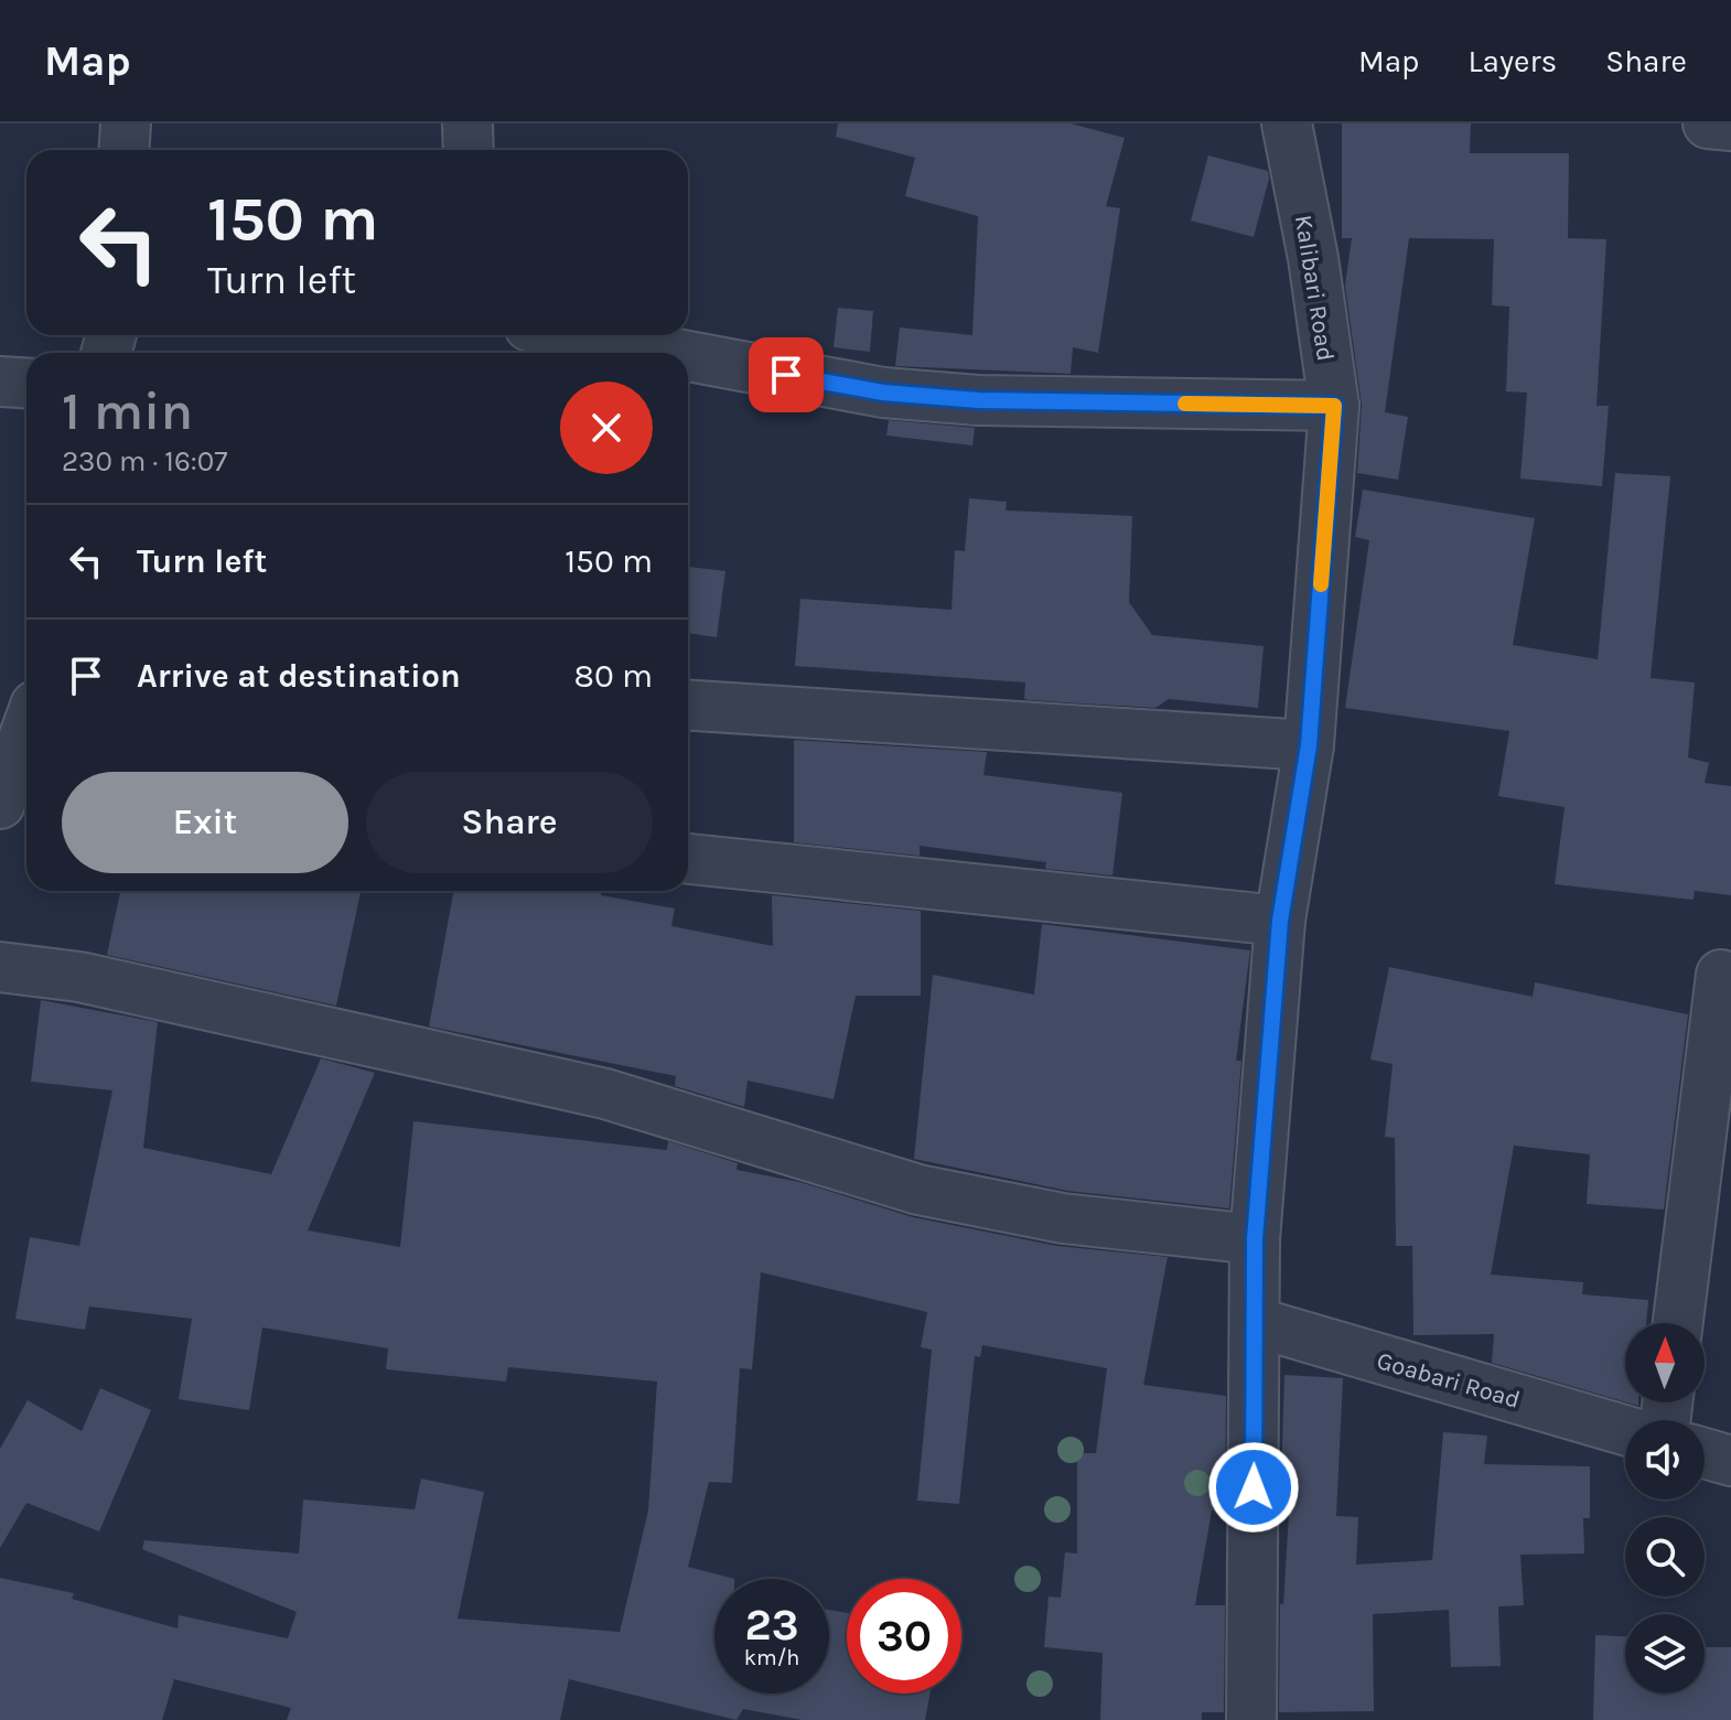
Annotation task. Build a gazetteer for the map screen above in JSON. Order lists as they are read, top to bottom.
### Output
{
  "streets": {
    "street": ["Kalibari Road", "Goabari Road"]
  },
  "crossings": [
    ["Kalibari Road", "Goabari Road"]
  ],
  "north": "top",
  "page": {
    "header": "Map",
    "nav": ["Map", "Layers", "Share"],
    "turn": ["150 m", "Turn left"],
    "heading": ["1 min", "230 m · 16:07"],
    "list": [
      {
        "name": "Turn left",
        "value": "150 m"
      },
      {
        "name": "Arrive at destination",
        "value": "80 m"
      }
    ],
    "buttons": ["Exit", "Share"],
    "speed": "23 km/h",
    "limit": "30"
  }
}
